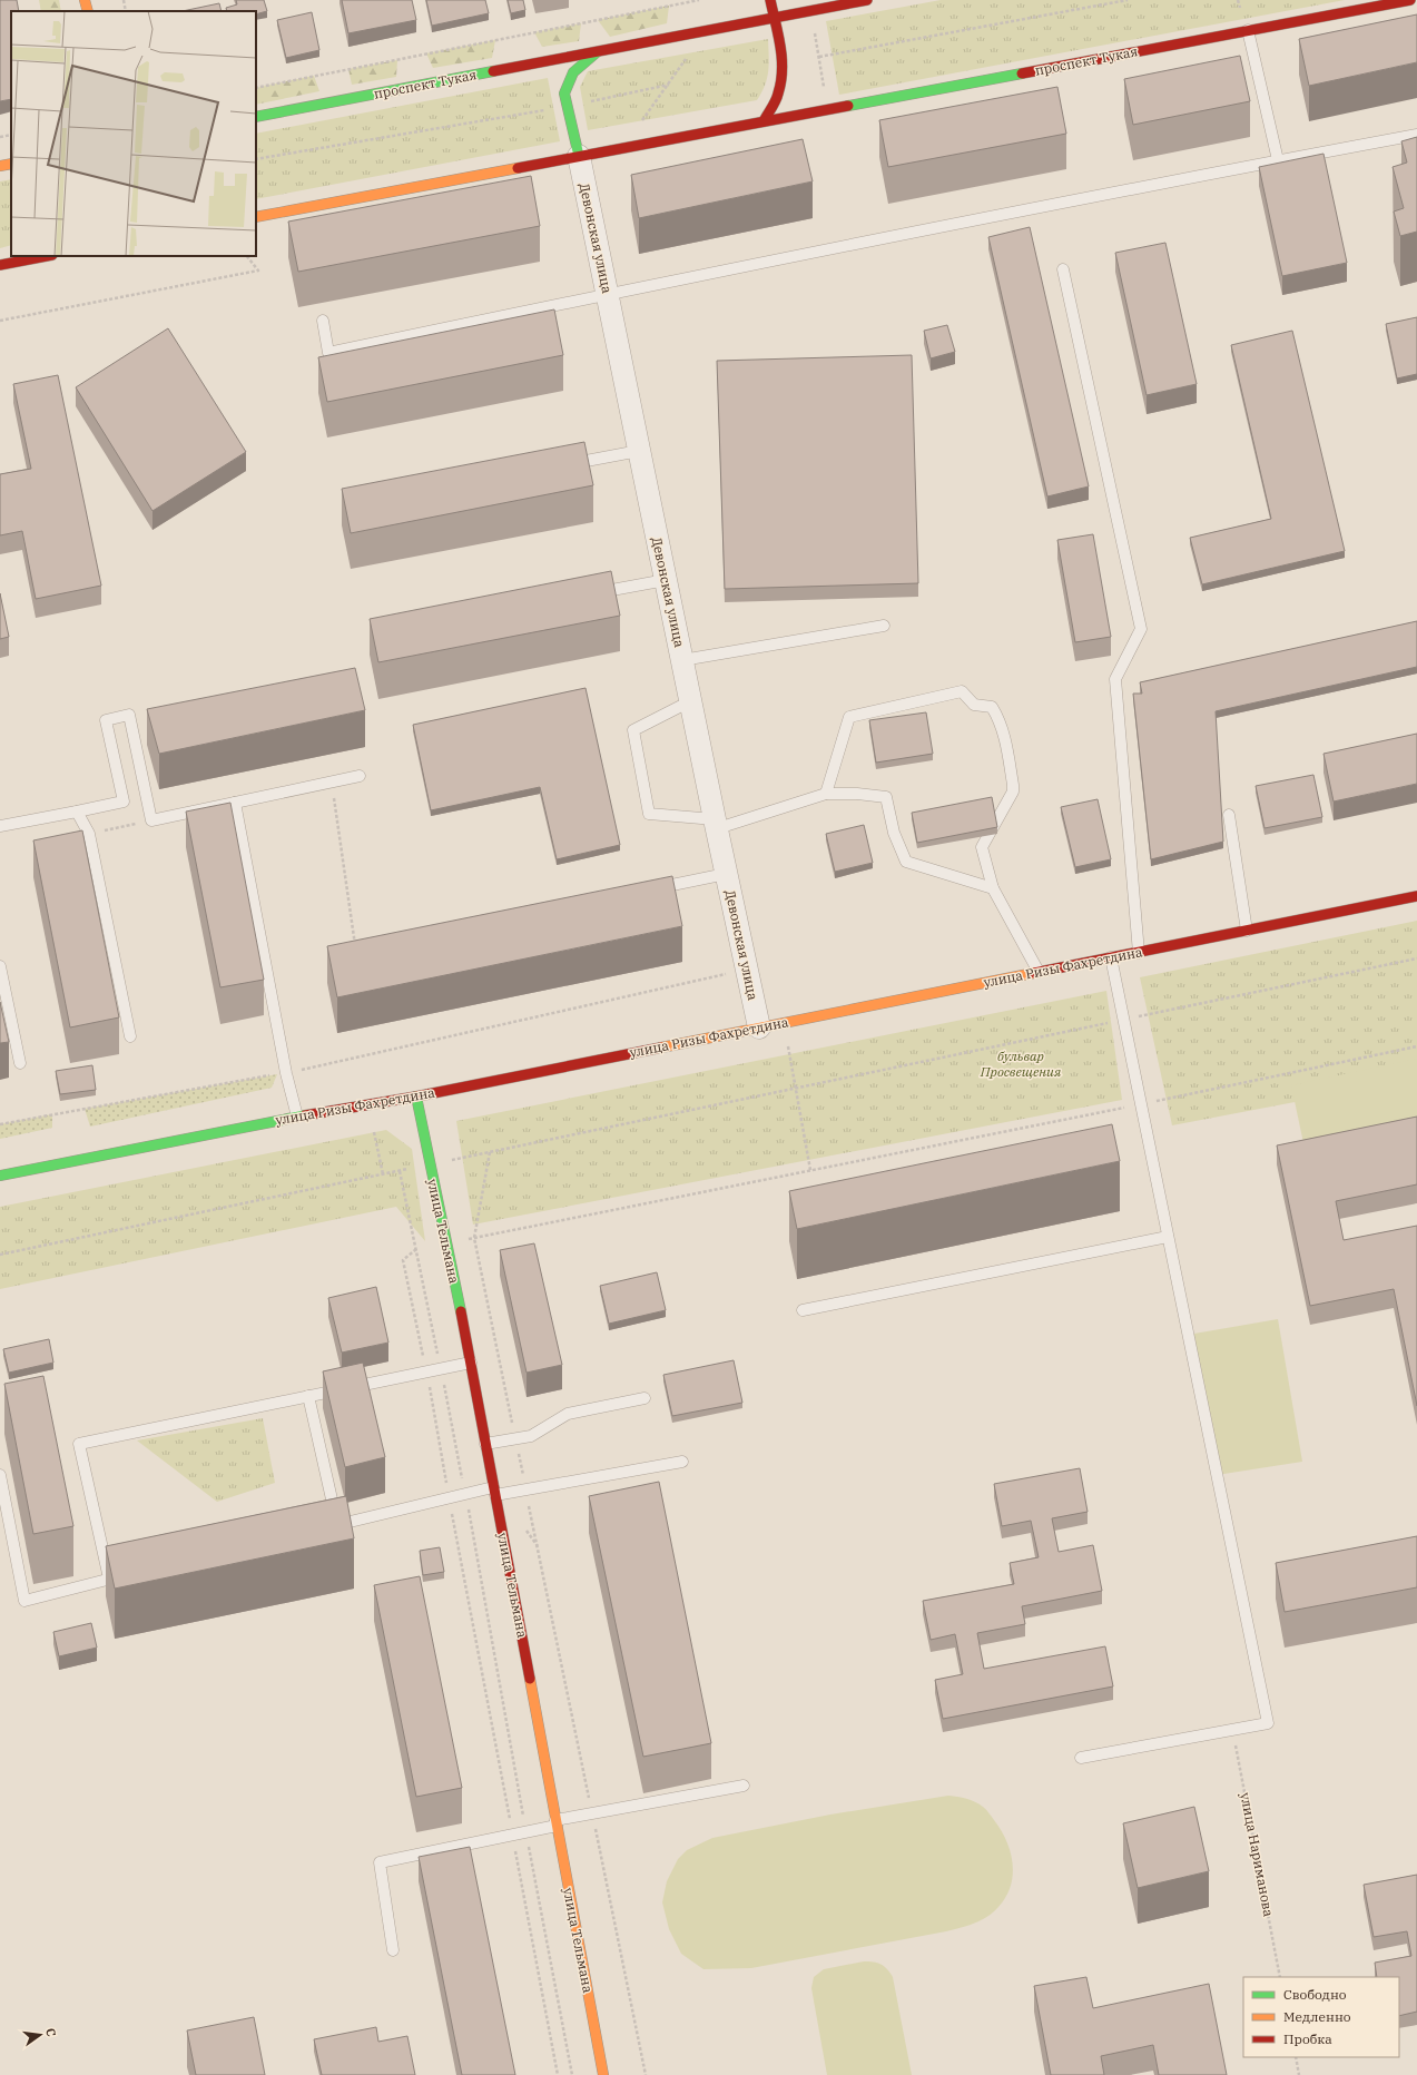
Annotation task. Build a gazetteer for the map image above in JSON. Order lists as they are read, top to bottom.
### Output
{
  "streets": {
    "main road": ["проспект Тукая", "улица Ризы Фахретдина", "улица Тельмана"],
    "street": ["Девонская улица"],
    "path": ["улица Нариманова"]
  },
  "crossings": [
    ["проспект Тукая", "Девонская улица"],
    ["Девонская улица", "улица Ризы Фахретдина"],
    ["улица Ризы Фахретдина", "улица Тельмана"]
  ],
  "parks": ["бульвар Просвещения"],
  "legend": ["Свободно", "Медленно", "Пробка"],
  "north": "right"
}
